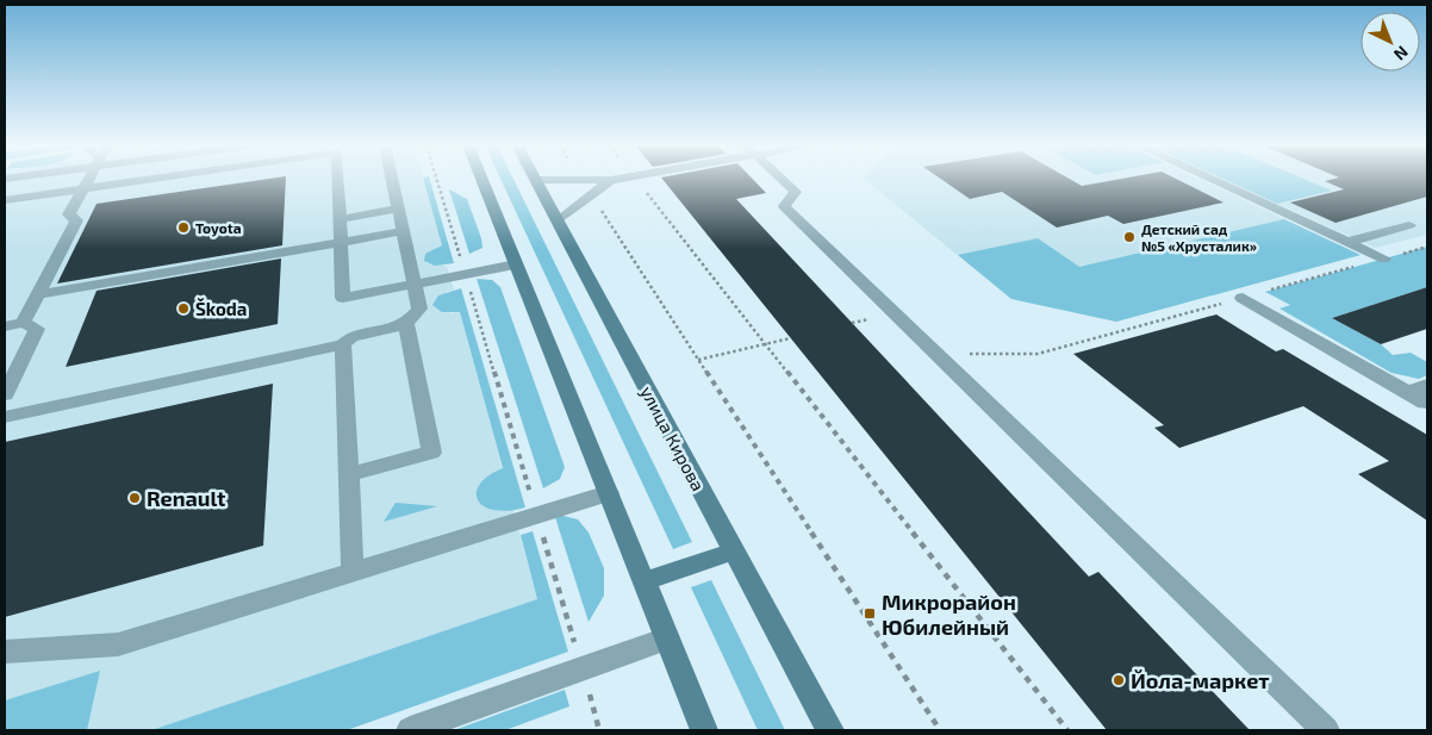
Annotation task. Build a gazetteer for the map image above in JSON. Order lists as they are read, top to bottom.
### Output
{
  "streets": {
    "main road": ["улица Кирова"]
  },
  "places": {
    "other": [
      "Toyota",
      "Детский сад №5 «Хрусталик»",
      "Škoda",
      "Renault",
      "Йола-маркет"
    ],
    "transit": ["Микрорайон Юбилейный"]
  },
  "north": "bottom right"
}
